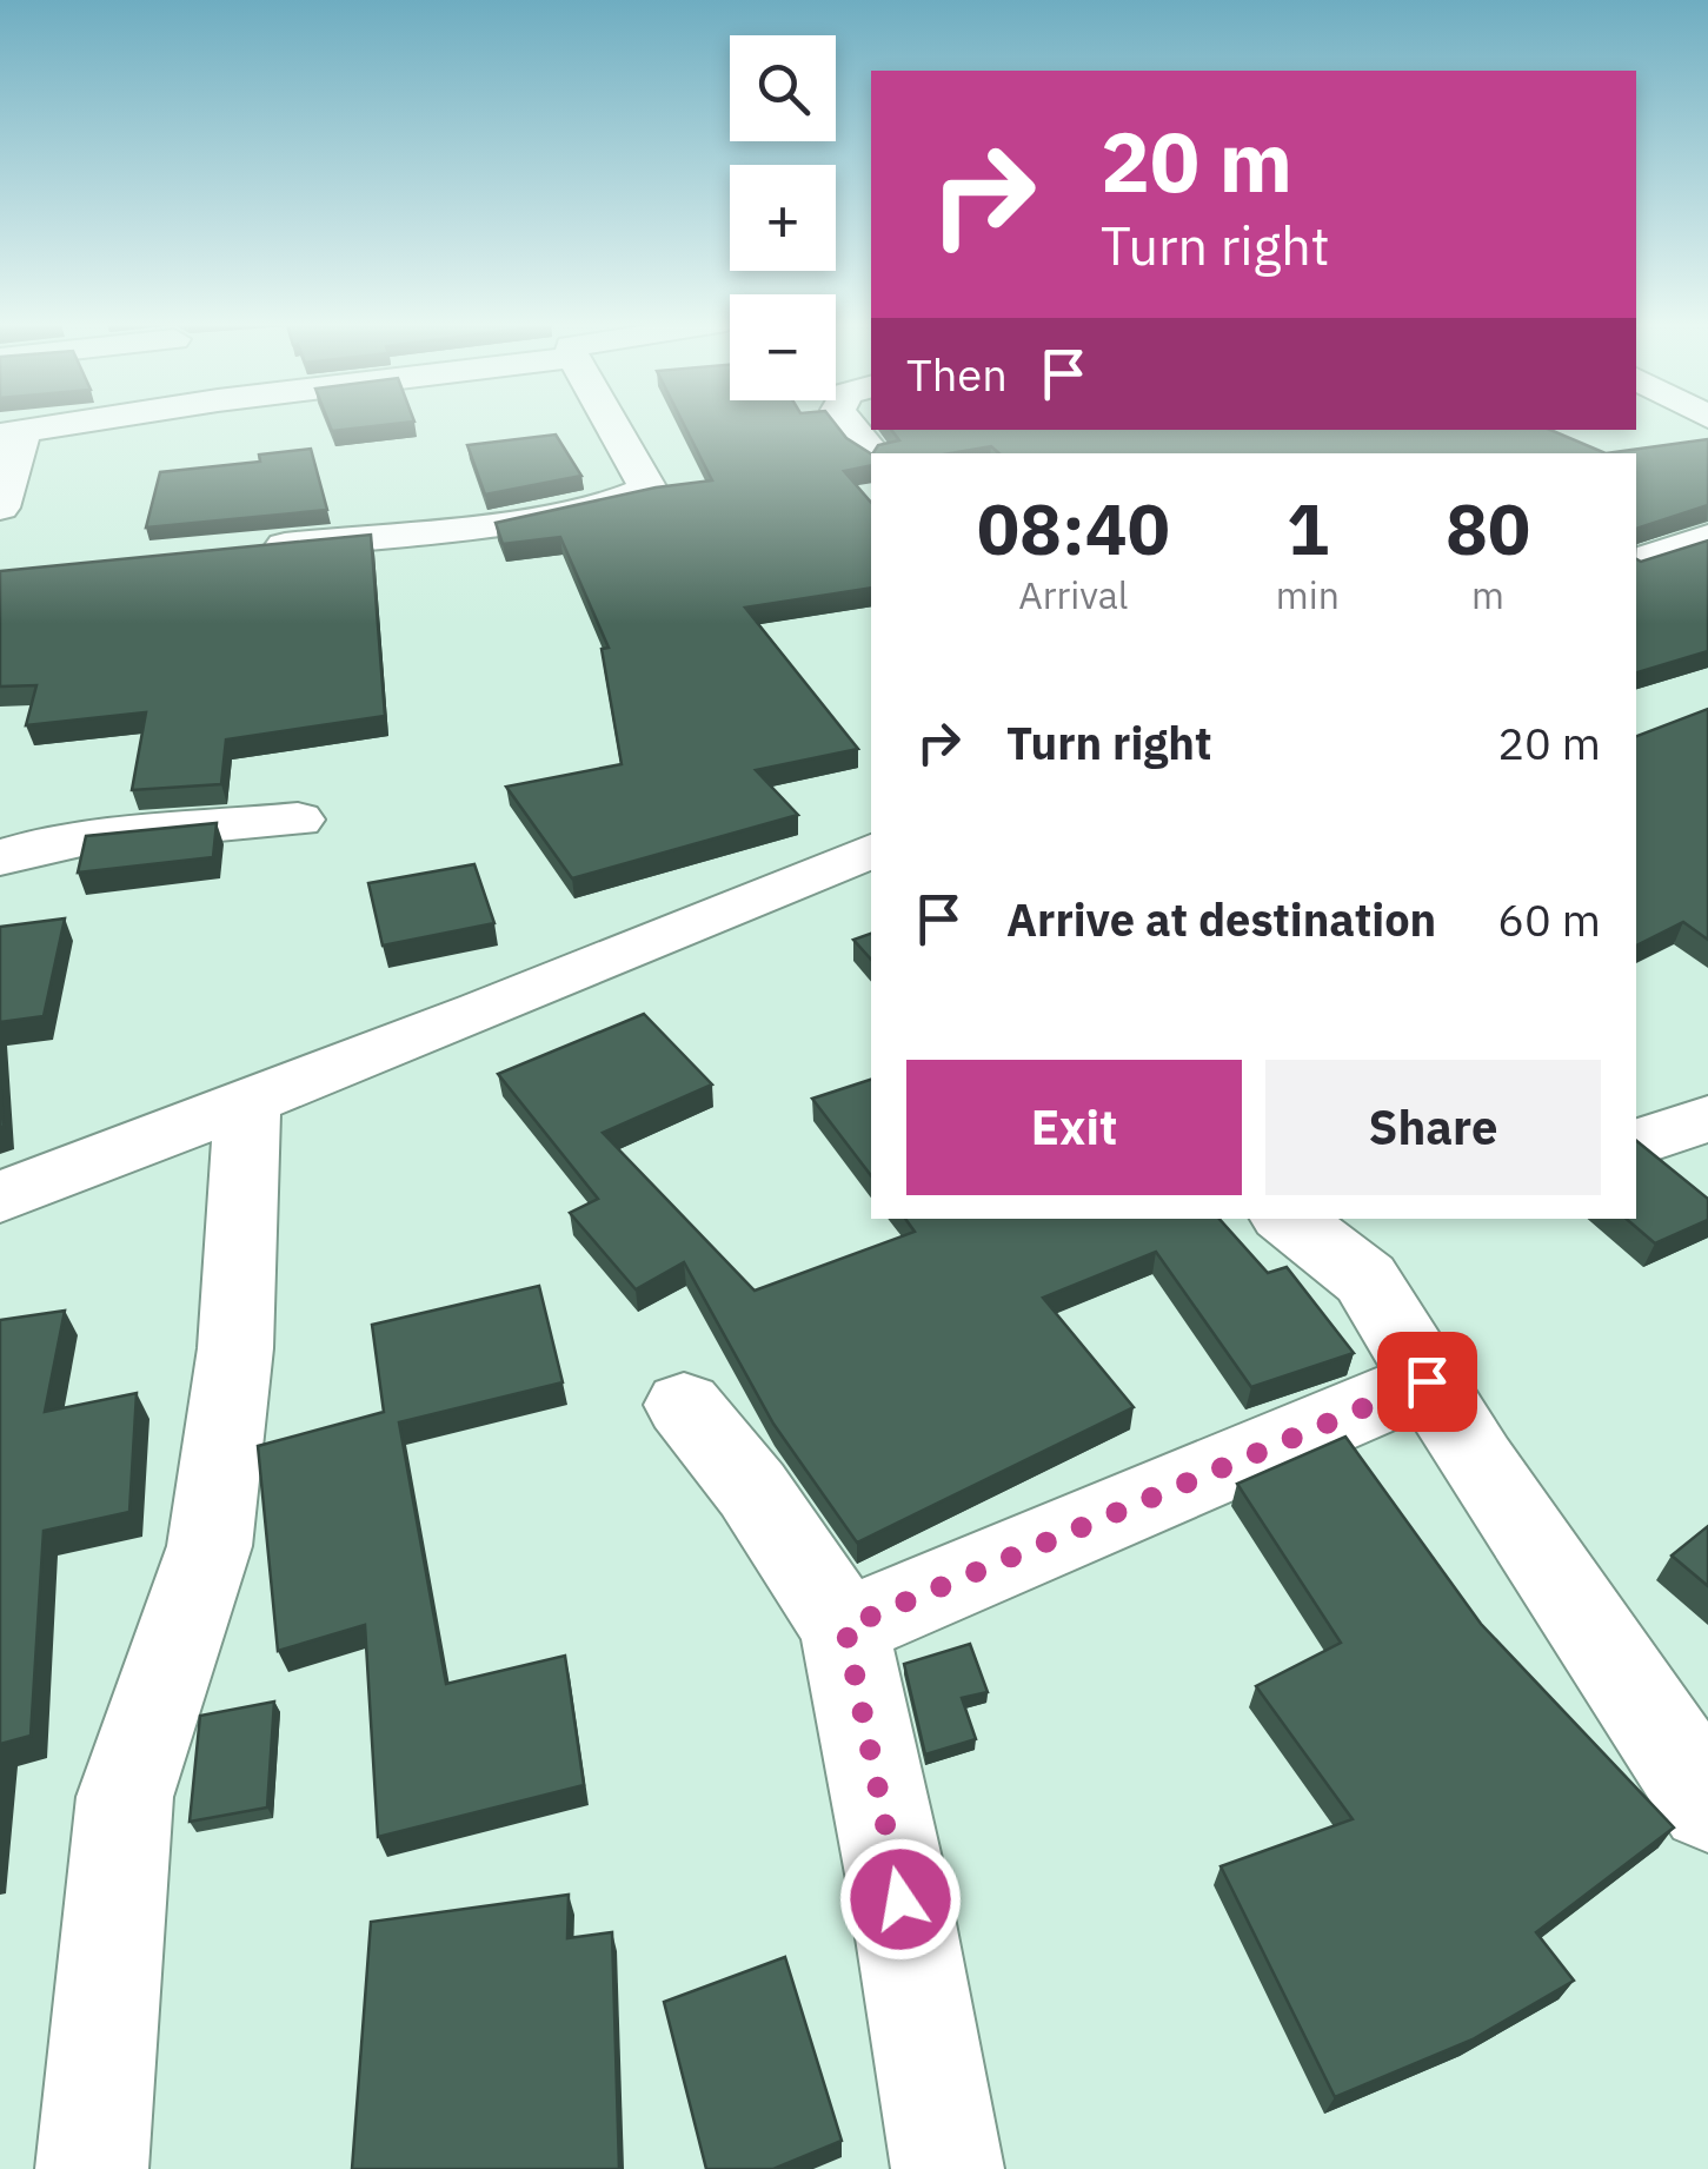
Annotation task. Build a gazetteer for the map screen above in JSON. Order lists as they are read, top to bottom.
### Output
{
  "page": {
    "map_buttons": ["+", "−"],
    "turn": ["20 m", "Turn right"],
    "then": "Then",
    "eta": [
      "08:40",
      "Arrival",
      "1",
      "min",
      "80",
      "m"
    ],
    "list": [
      {
        "name": "Turn right",
        "value": "20 m"
      },
      {
        "name": "Arrive at destination",
        "value": "60 m"
      }
    ],
    "buttons": ["Exit", "Share"]
  }
}
